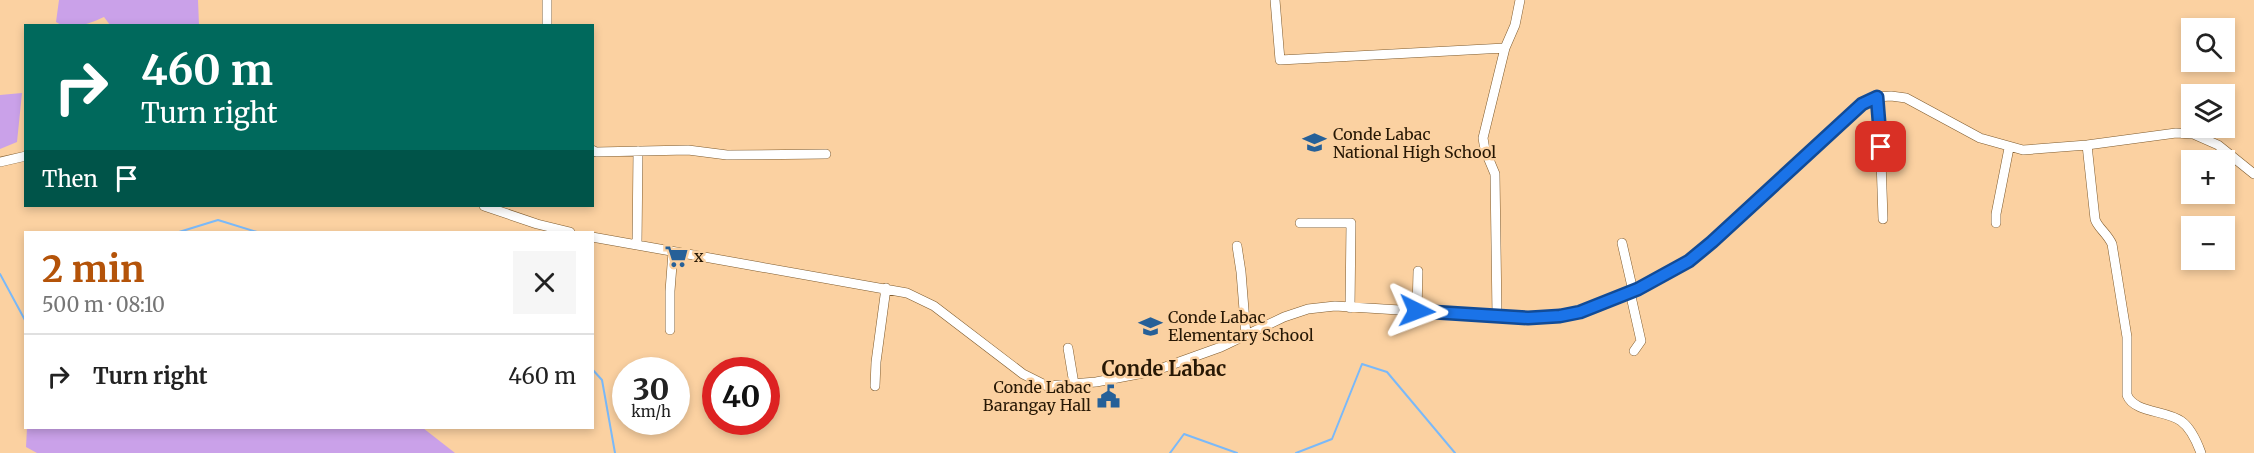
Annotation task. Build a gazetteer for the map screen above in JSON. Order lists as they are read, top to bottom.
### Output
{
  "districts": ["Conde Labac"],
  "places": {
    "school or university": ["Conde Labac National High School", "Conde Labac Elementary School"],
    "supermarket": ["x"],
    "public building": ["Conde Labac Barangay Hall"]
  },
  "page": {
    "map_buttons": ["+", "−"],
    "turn": ["460 m", "Turn right"],
    "then": "Then",
    "heading": ["2 min", "500 m · 08:10"],
    "list": [
      {
        "name": "Turn right",
        "value": "460 m"
      }
    ],
    "speed": "30 km/h",
    "limit": "40"
  }
}
